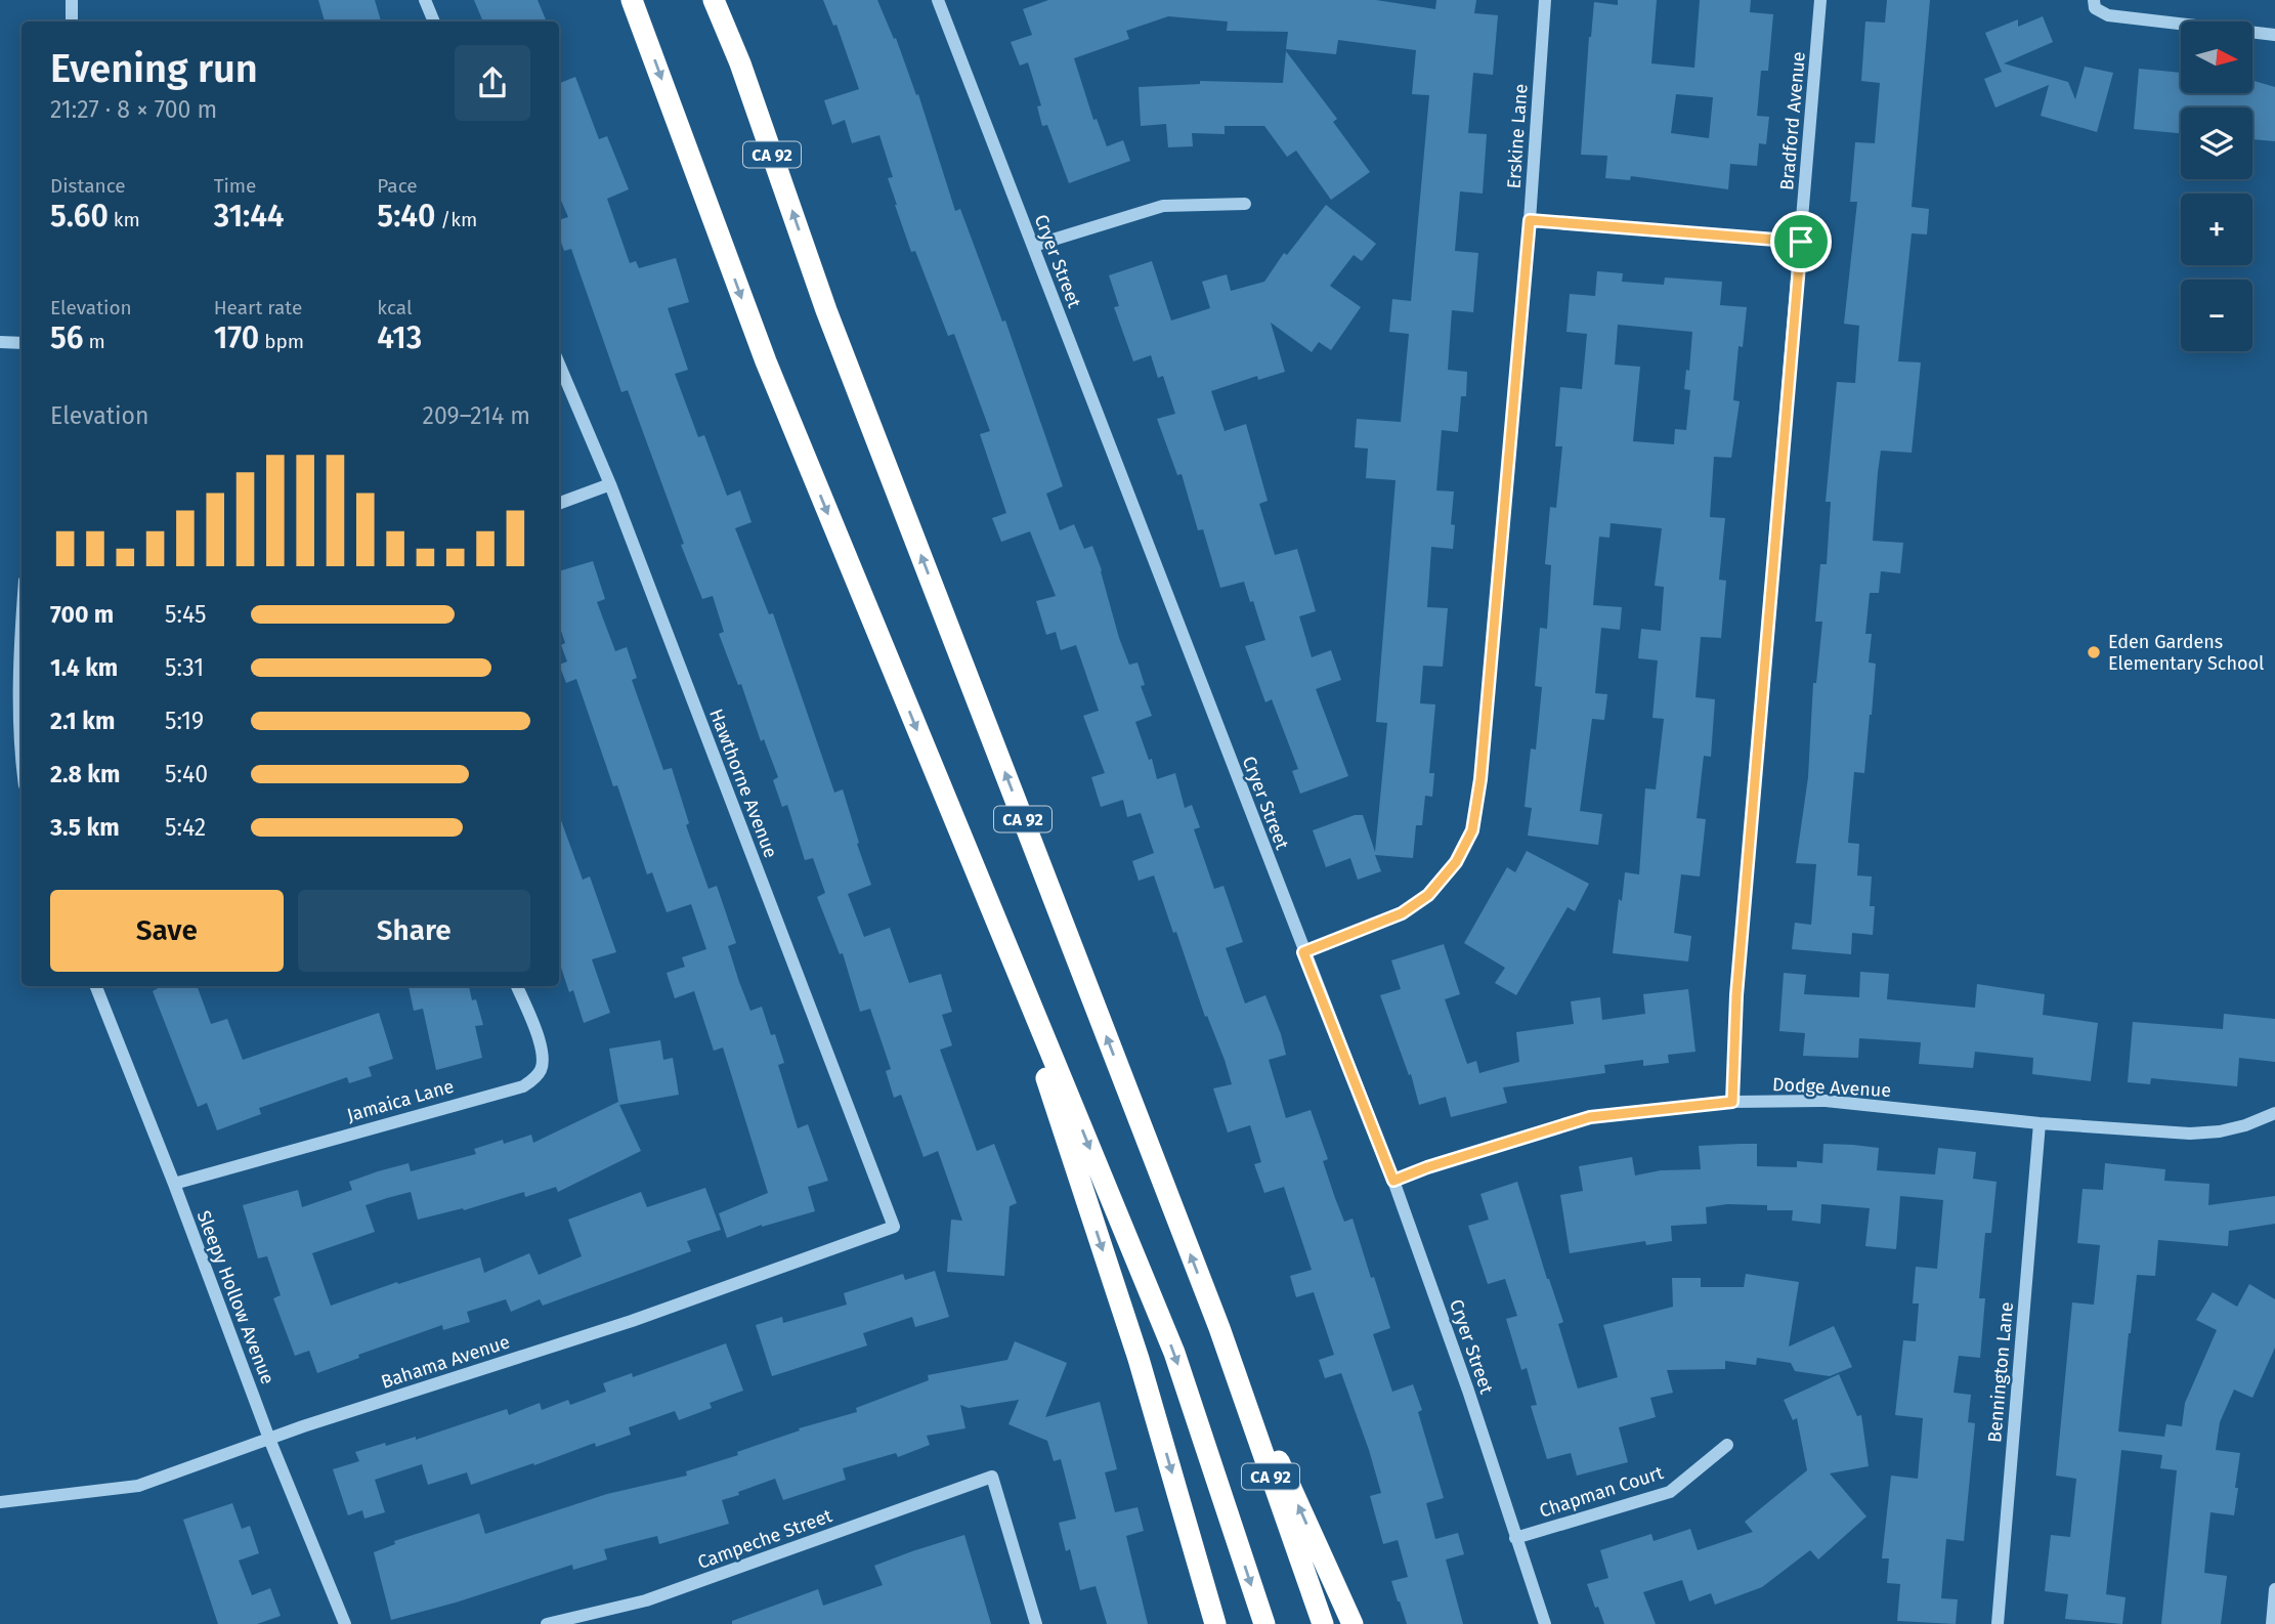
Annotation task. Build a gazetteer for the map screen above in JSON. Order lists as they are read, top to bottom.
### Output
{
  "streets": {
    "highway": ["CA 92"],
    "street": [
      "Bradford Avenue",
      "Erskine Lane",
      "Cryer Street",
      "Hawthorne Avenue",
      "Dodge Avenue",
      "Jamaica Lane",
      "Sleepy Hollow Avenue",
      "Bahama Avenue",
      "Bennington Lane",
      "Chapman Court",
      "Campeche Street"
    ]
  },
  "crossings": [
    ["Bradford Avenue", "Dodge Avenue"],
    ["Erskine Lane", "Cryer Street"],
    ["Cryer Street", "Dodge Avenue"],
    ["Cryer Street", "Chapman Court"],
    ["Hawthorne Avenue", "Bahama Avenue"],
    ["Dodge Avenue", "Bennington Lane"],
    ["Jamaica Lane", "Sleepy Hollow Avenue"],
    ["Sleepy Hollow Avenue", "Bahama Avenue"]
  ],
  "places": ["Eden Gardens Elementary School"],
  "north": "right",
  "page": {
    "map_buttons": ["+", "−"],
    "heading": ["Evening run", "21:27 · 8 × 700 m"],
    "stats": [
      ["Distance", "5.60 km"],
      ["Time", "31:44"],
      ["Pace", "5:40 /km"],
      ["Elevation", "56 m"],
      ["Heart rate", "170 bpm"],
      ["kcal", "413"]
    ],
    "chart": ["Elevation", "209–214 m"],
    "list": [
      {
        "name": "700 m",
        "note": "5:45"
      },
      {
        "name": "1.4 km",
        "note": "5:31"
      },
      {
        "name": "2.1 km",
        "note": "5:19"
      },
      {
        "name": "2.8 km",
        "note": "5:40"
      },
      {
        "name": "3.5 km",
        "note": "5:42"
      }
    ],
    "buttons": ["Save", "Share"]
  }
}
